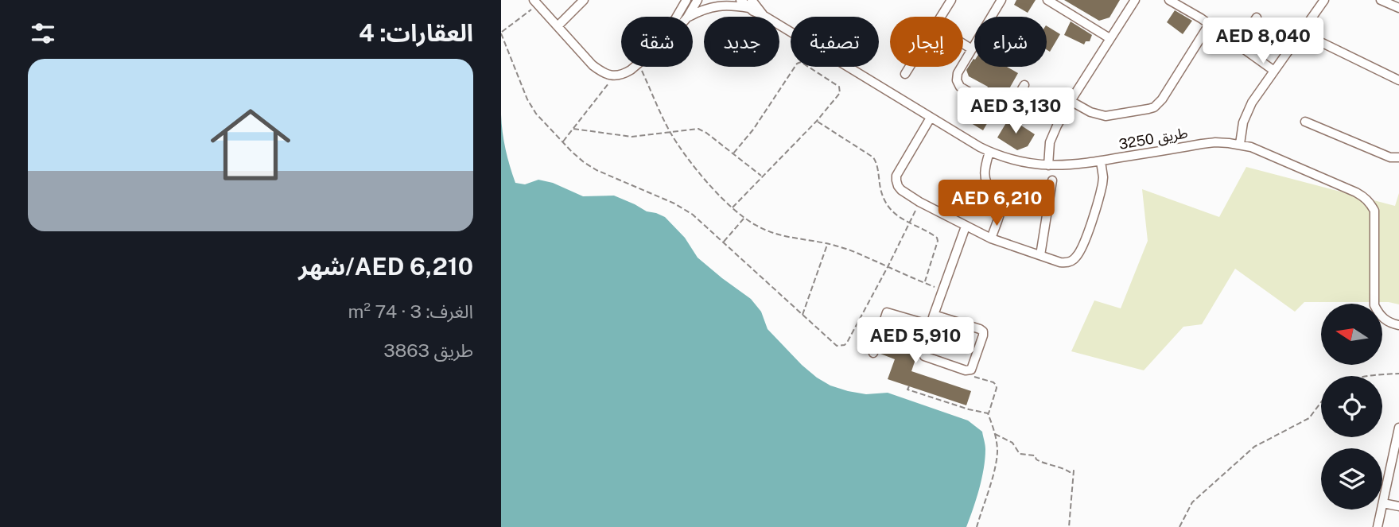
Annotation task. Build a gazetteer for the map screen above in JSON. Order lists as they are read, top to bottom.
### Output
{
  "streets": {
    "street": ["طريق 3250"]
  },
  "north": "left",
  "page": {
    "heading": "العقارات: 4",
    "chip": [
      "شراء",
      "إيجار",
      "تصفية",
      "جديد",
      "شقة"
    ],
    "price": [
      "AED 8,040",
      "AED 3,130",
      "AED 6,210",
      "AED 5,910"
    ],
    "list": [
      {
        "name": "AED 6,210/شهر",
        "note": "الغرف: 3 · 74 m² · طريق 3863"
      }
    ]
  }
}
